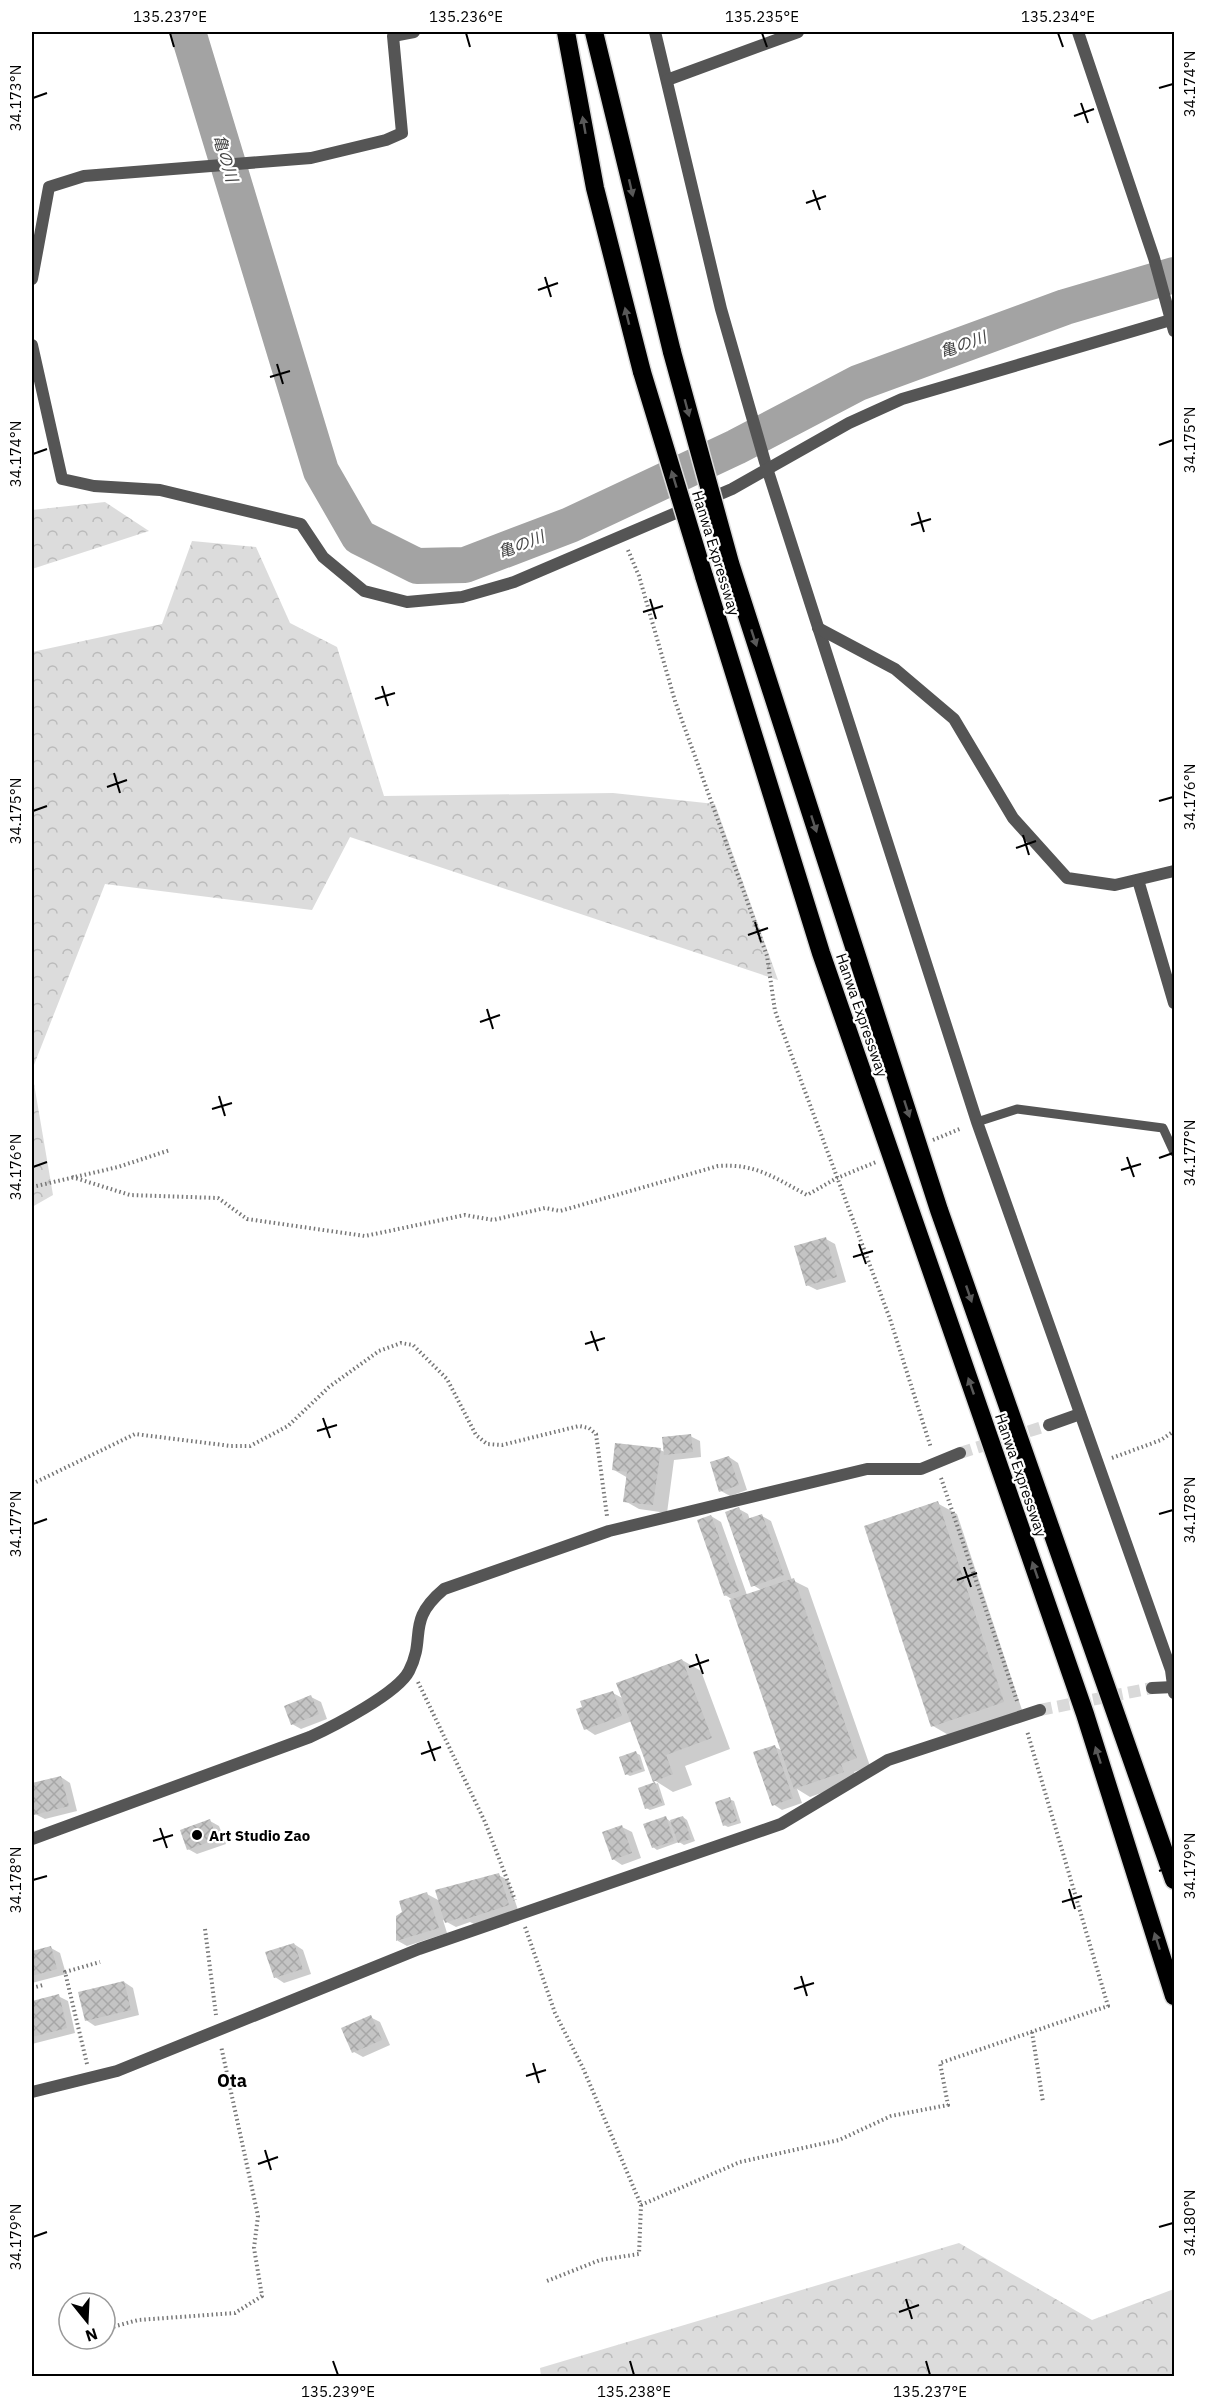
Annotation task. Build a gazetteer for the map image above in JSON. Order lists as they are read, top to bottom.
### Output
{
  "streets": {
    "highway": ["Hanwa Expressway"]
  },
  "districts": ["Ota"],
  "water": ["亀の川"],
  "places": ["Art Studio Zao"],
  "north": "bottom",
  "coordinates": [
    "135.237°E",
    "135.236°E",
    "135.235°E",
    "135.234°E",
    "34.174°N",
    "34.173°N",
    "34.175°N",
    "34.176°N",
    "34.177°N",
    "34.178°N",
    "34.179°N",
    "34.180°N",
    "135.239°E",
    "135.238°E"
  ]
}
